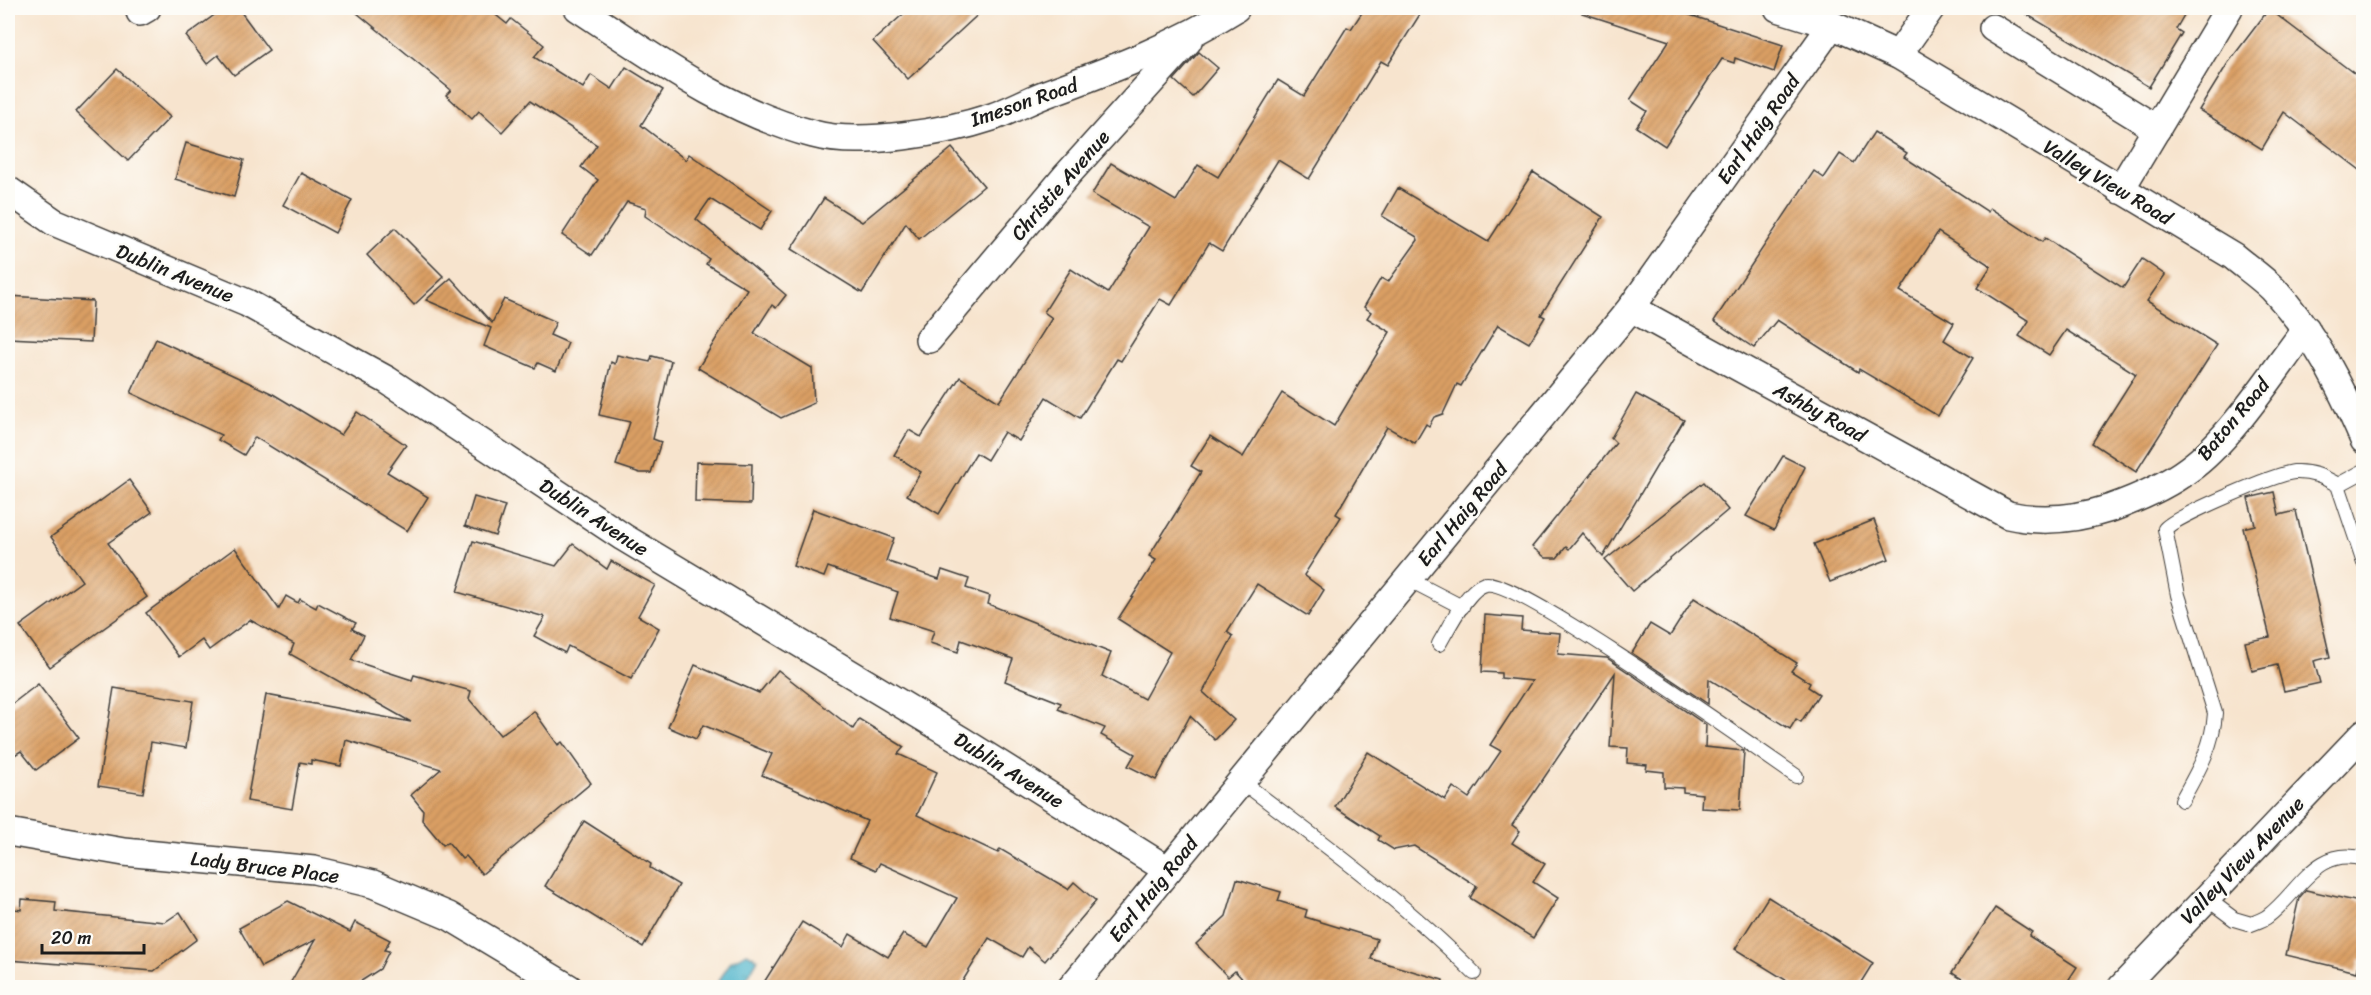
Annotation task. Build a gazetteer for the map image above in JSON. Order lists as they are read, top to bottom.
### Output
{
  "streets": {
    "street": [
      "Imeson Road",
      "Earl Haig Road",
      "Valley View Road",
      "Christie Avenue",
      "Dublin Avenue",
      "Ashby Road",
      "Baton Road",
      "Valley View Avenue",
      "Lady Bruce Place"
    ]
  },
  "crossings": [
    ["Imeson Road", "Christie Avenue"],
    ["Earl Haig Road", "Valley View Road"],
    ["Earl Haig Road", "Dublin Avenue"],
    ["Earl Haig Road", "Ashby Road"],
    ["Valley View Road", "Baton Road"],
    ["Ashby Road", "Baton Road"]
  ],
  "scale_bar": "20 m"
}
